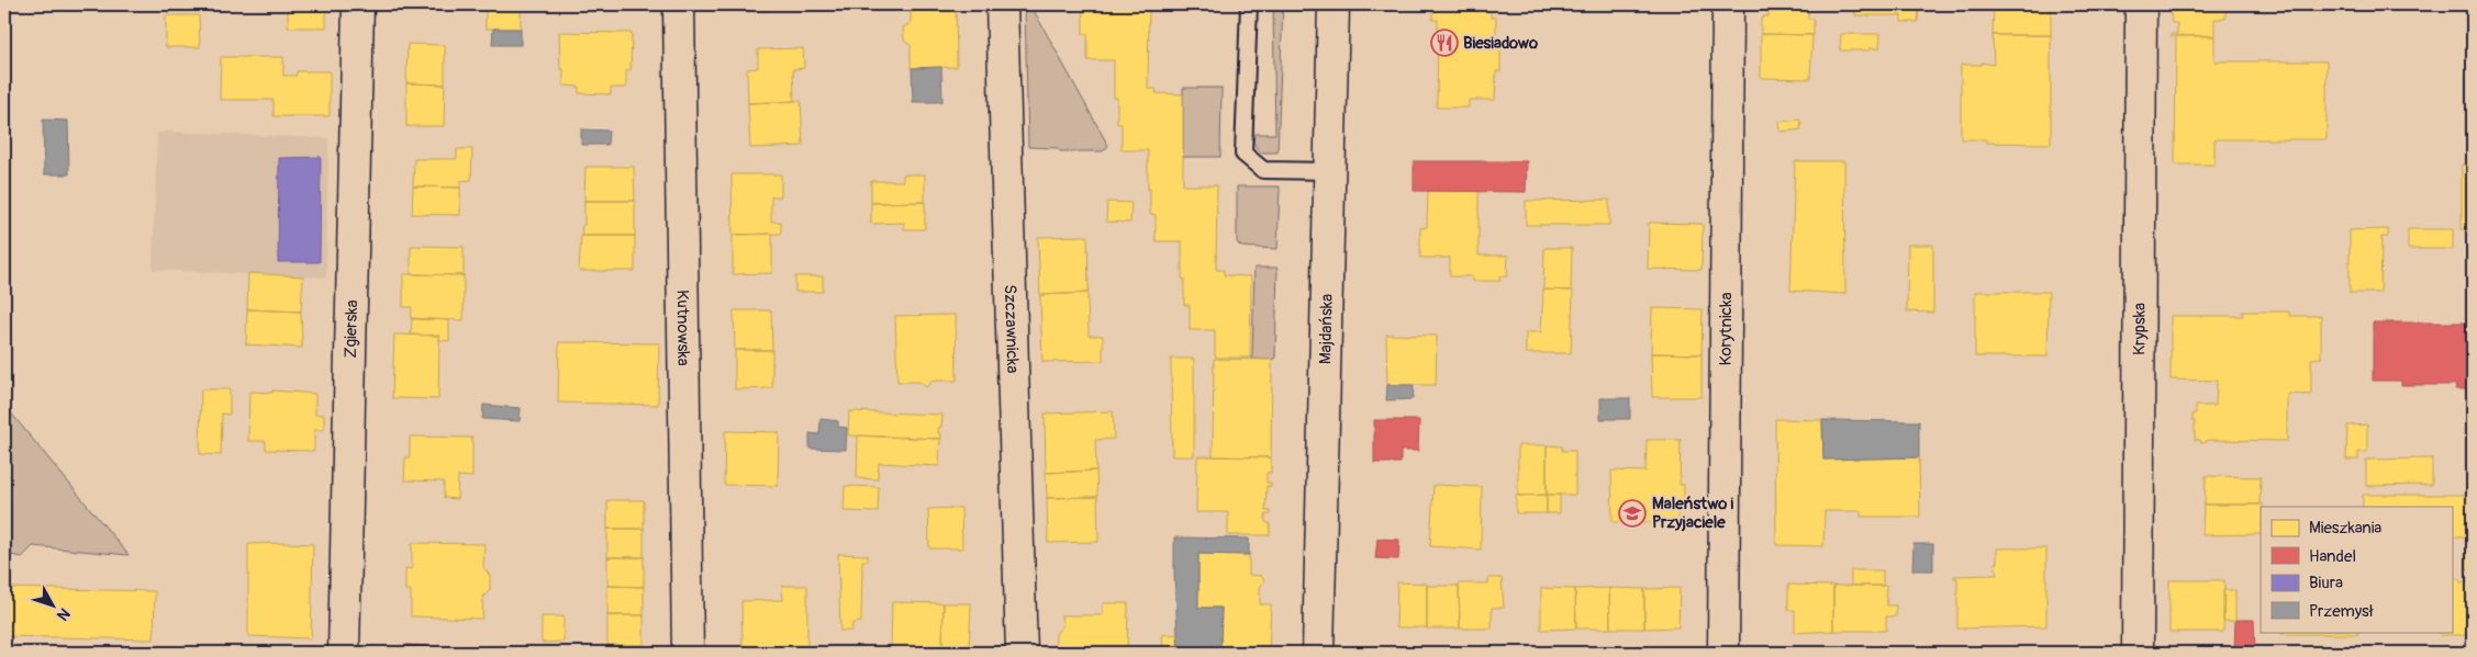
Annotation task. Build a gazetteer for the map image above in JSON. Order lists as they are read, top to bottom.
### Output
{
  "streets": {
    "street": [
      "Szczawnicka",
      "Majdańska",
      "Korytnicka",
      "Zgierska",
      "Kutnowska",
      "Krypska"
    ]
  },
  "places": {
    "restaurant": ["Biesiadowo"],
    "school or university": ["Maleństwo i Przyjaciele"]
  },
  "legend": [
    "Mieszkania",
    "Handel",
    "Biura",
    "Przemysł"
  ],
  "north": "bottom right"
}
